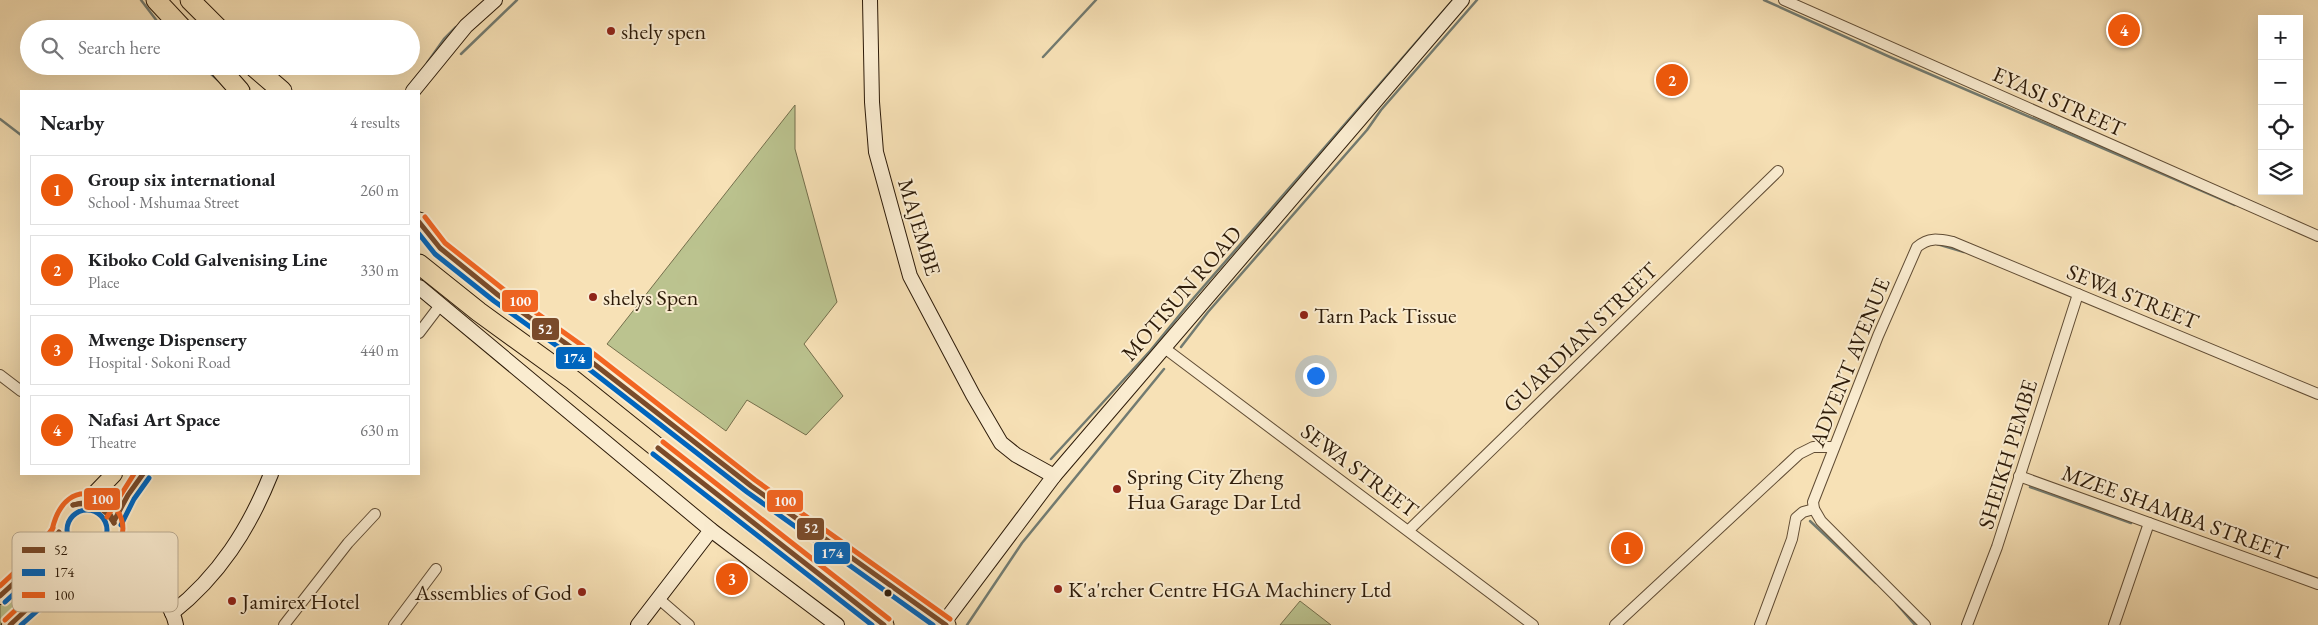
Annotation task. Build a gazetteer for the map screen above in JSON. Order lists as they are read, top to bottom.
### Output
{
  "streets": {
    "street": [
      "EYASI STREET",
      "MAJEMBE",
      "MOTISUN ROAD",
      "SEWA STREET",
      "GUARDIAN STREET",
      "ADVENT AVENUE",
      "SHEIKH PEMBE",
      "MZEE SHAMBA STREET"
    ]
  },
  "crossings": [
    ["MAJEMBE", "MOTISUN ROAD"],
    ["MOTISUN ROAD", "SEWA STREET"],
    ["SEWA STREET", "GUARDIAN STREET"],
    ["SEWA STREET", "ADVENT AVENUE"],
    ["SEWA STREET", "SHEIKH PEMBE"],
    ["SHEIKH PEMBE", "MZEE SHAMBA STREET"]
  ],
  "places": [
    "shely spen",
    "shelys Spen",
    "Tarn Pack Tissue",
    "Spring City Zheng Hua Garage Dar Ltd",
    "K'a'rcher Centre HGA Machinery Ltd",
    "Assemblies of God",
    "Jamirex Hotel"
  ],
  "lines": ["transit line 100", "transit line 52", "transit line 174"],
  "legend": ["52", "174", "100"],
  "page": {
    "pins": [
      "4",
      "2",
      "1",
      "3"
    ],
    "map_buttons": ["+", "−"],
    "search": "Search here",
    "heading": ["Nearby", "4 results"],
    "list": [
      {
        "mark": "1",
        "name": "Group six international",
        "note": "School · Mshumaa Street",
        "value": "260 m"
      },
      {
        "mark": "2",
        "name": "Kiboko Cold Galvenising Line",
        "note": "Place",
        "value": "330 m"
      },
      {
        "mark": "3",
        "name": "Mwenge Dispensery",
        "note": "Hospital · Sokoni Road",
        "value": "440 m"
      },
      {
        "mark": "4",
        "name": "Nafasi Art Space",
        "note": "Theatre",
        "value": "630 m"
      }
    ]
  }
}
